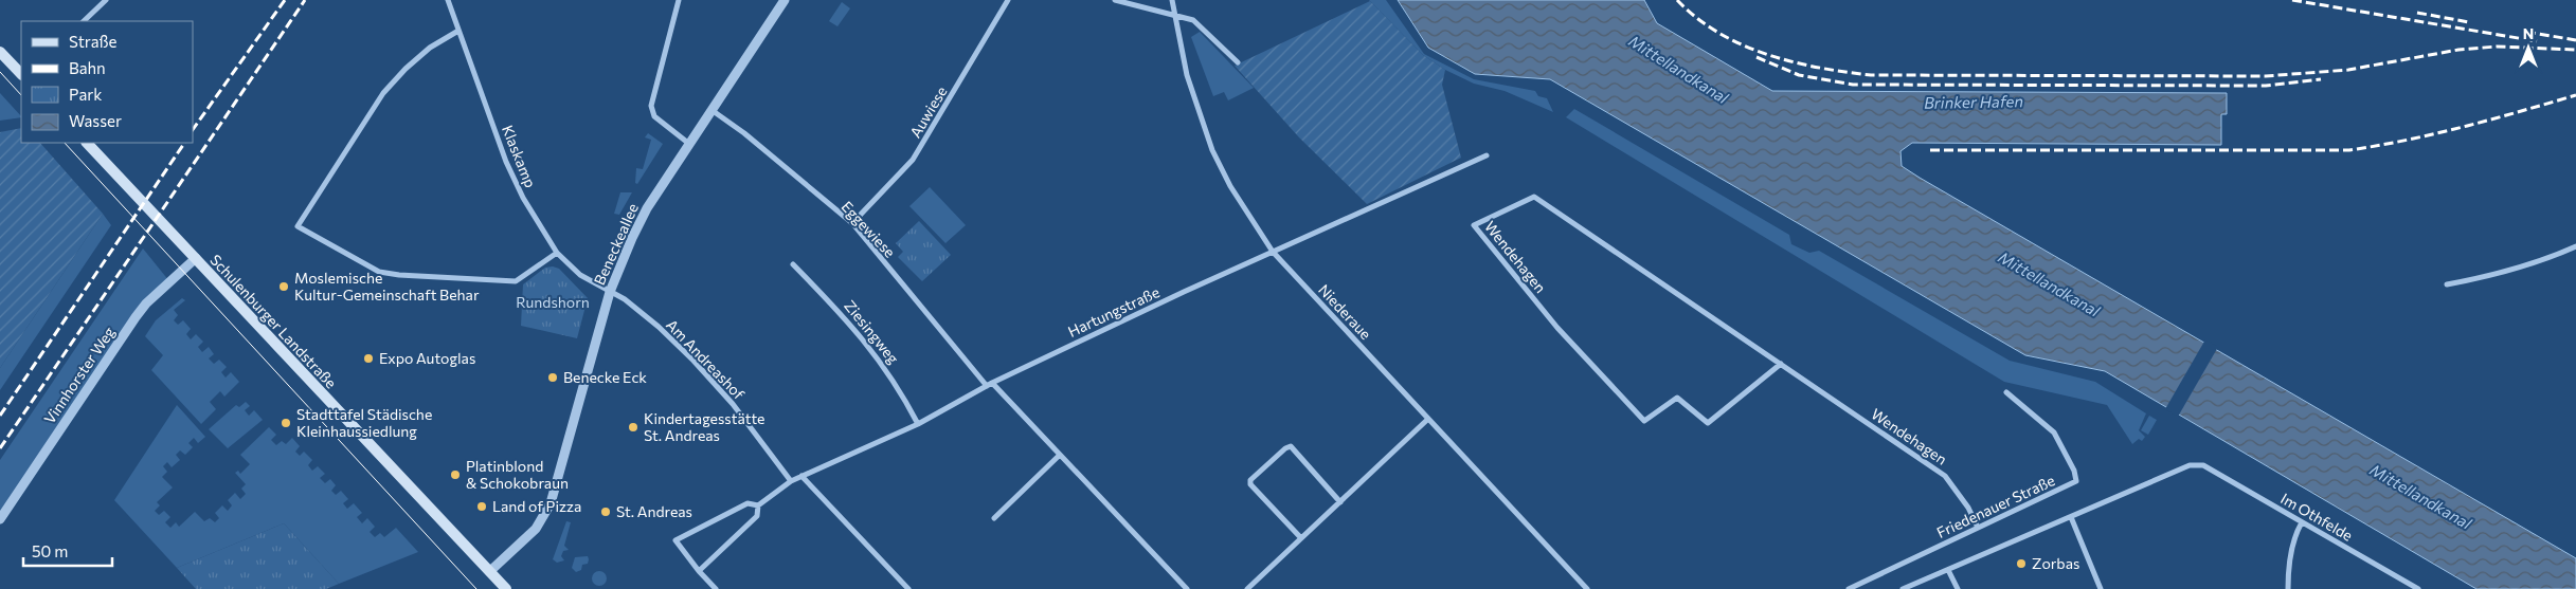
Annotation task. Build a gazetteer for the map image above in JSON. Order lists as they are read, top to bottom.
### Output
{
  "streets": {
    "main road": ["Schulenburger Landstraße"],
    "street": [
      "Auwiese",
      "Klaskamp",
      "Eggewiese",
      "Beneckeallee",
      "Wendehagen",
      "Hartungstraße",
      "Niederaue",
      "Ziesingweg",
      "Am Andreashof",
      "Vinnhorster Weg",
      "Friedenauer Straße",
      "Im Othfelde"
    ]
  },
  "crossings": [
    ["Auwiese", "Eggewiese"],
    ["Klaskamp", "Beneckeallee"],
    ["Klaskamp", "Am Andreashof"],
    ["Eggewiese", "Beneckeallee"],
    ["Eggewiese", "Hartungstraße"],
    ["Beneckeallee", "Schulenburger Landstraße"],
    ["Beneckeallee", "Am Andreashof"],
    ["Wendehagen", "Friedenauer Straße"],
    ["Hartungstraße", "Niederaue"],
    ["Hartungstraße", "Ziesingweg"],
    ["Hartungstraße", "Am Andreashof"],
    ["Schulenburger Landstraße", "Vinnhorster Weg"]
  ],
  "water": ["Mittellandkanal", "Brinker Hafen"],
  "parks": ["Rundshorn"],
  "places": [
    "Moslemische Kultur-Gemeinschaft Behar",
    "Expo Autoglas",
    "Benecke Eck",
    "Stadttafel Städische Kleinhaussiedlung",
    "Kindertagesstätte St. Andreas",
    "Platinblond & Schokobraun",
    "Land of Pizza",
    "St. Andreas",
    "Zorbas"
  ],
  "legend": [
    "Straße",
    "Bahn",
    "Park",
    "Wasser"
  ],
  "scale_bar": "50 m",
  "north": "top"
}
